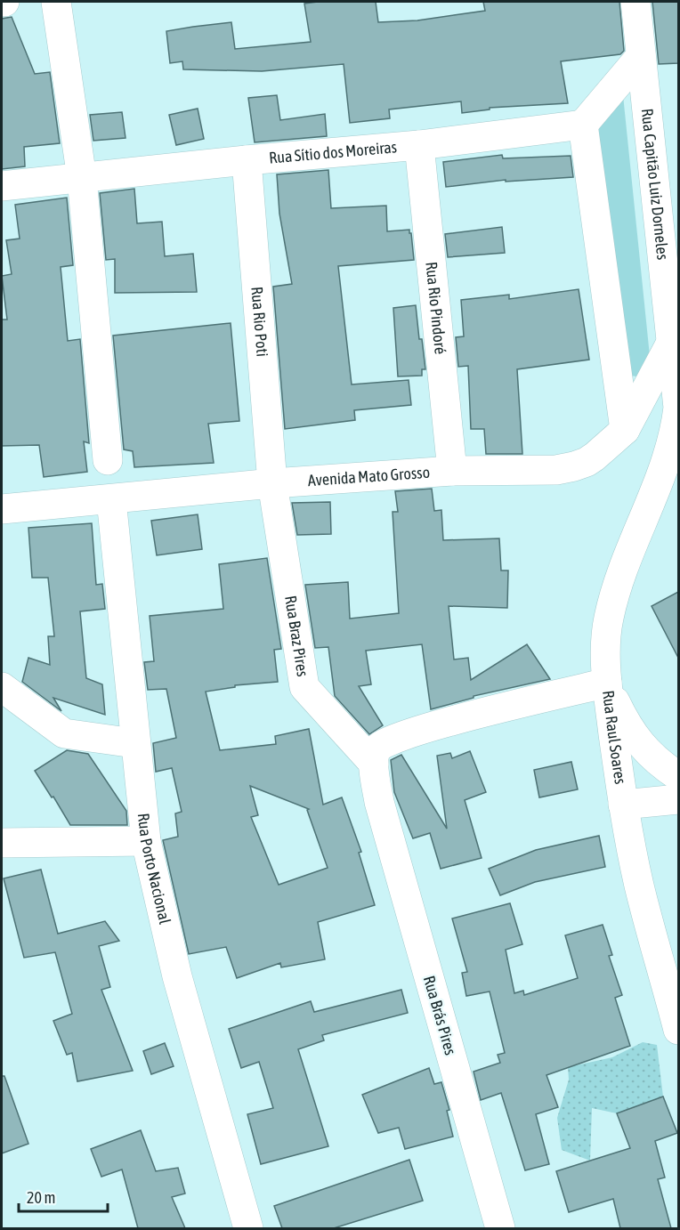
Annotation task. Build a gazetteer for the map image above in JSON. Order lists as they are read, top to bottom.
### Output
{
  "streets": {
    "street": [
      "Rua Sítio dos Moreiras",
      "Rua Capitão Luiz Dorneles",
      "Rua Rio Pindoré",
      "Rua Rio Poti",
      "Avenida Mato Grosso",
      "Rua Braz Pires",
      "Rua Raul Soares",
      "Rua Porto Nacional",
      "Rua Brás Pires"
    ]
  },
  "crossings": [
    ["Rua Sítio dos Moreiras", "Rua Rio Pindoré"],
    ["Rua Sítio dos Moreiras", "Rua Rio Poti"],
    ["Rua Capitão Luiz Dorneles", "Avenida Mato Grosso"],
    ["Rua Capitão Luiz Dorneles", "Rua Raul Soares"],
    ["Rua Rio Pindoré", "Avenida Mato Grosso"],
    ["Rua Rio Poti", "Avenida Mato Grosso"],
    ["Rua Rio Poti", "Rua Braz Pires"],
    ["Avenida Mato Grosso", "Rua Braz Pires"],
    ["Avenida Mato Grosso", "Rua Porto Nacional"],
    ["Rua Braz Pires", "Rua Raul Soares"],
    ["Rua Braz Pires", "Rua Brás Pires"],
    ["Rua Raul Soares", "Rua Brás Pires"]
  ],
  "scale_bar": "20 m"
}
